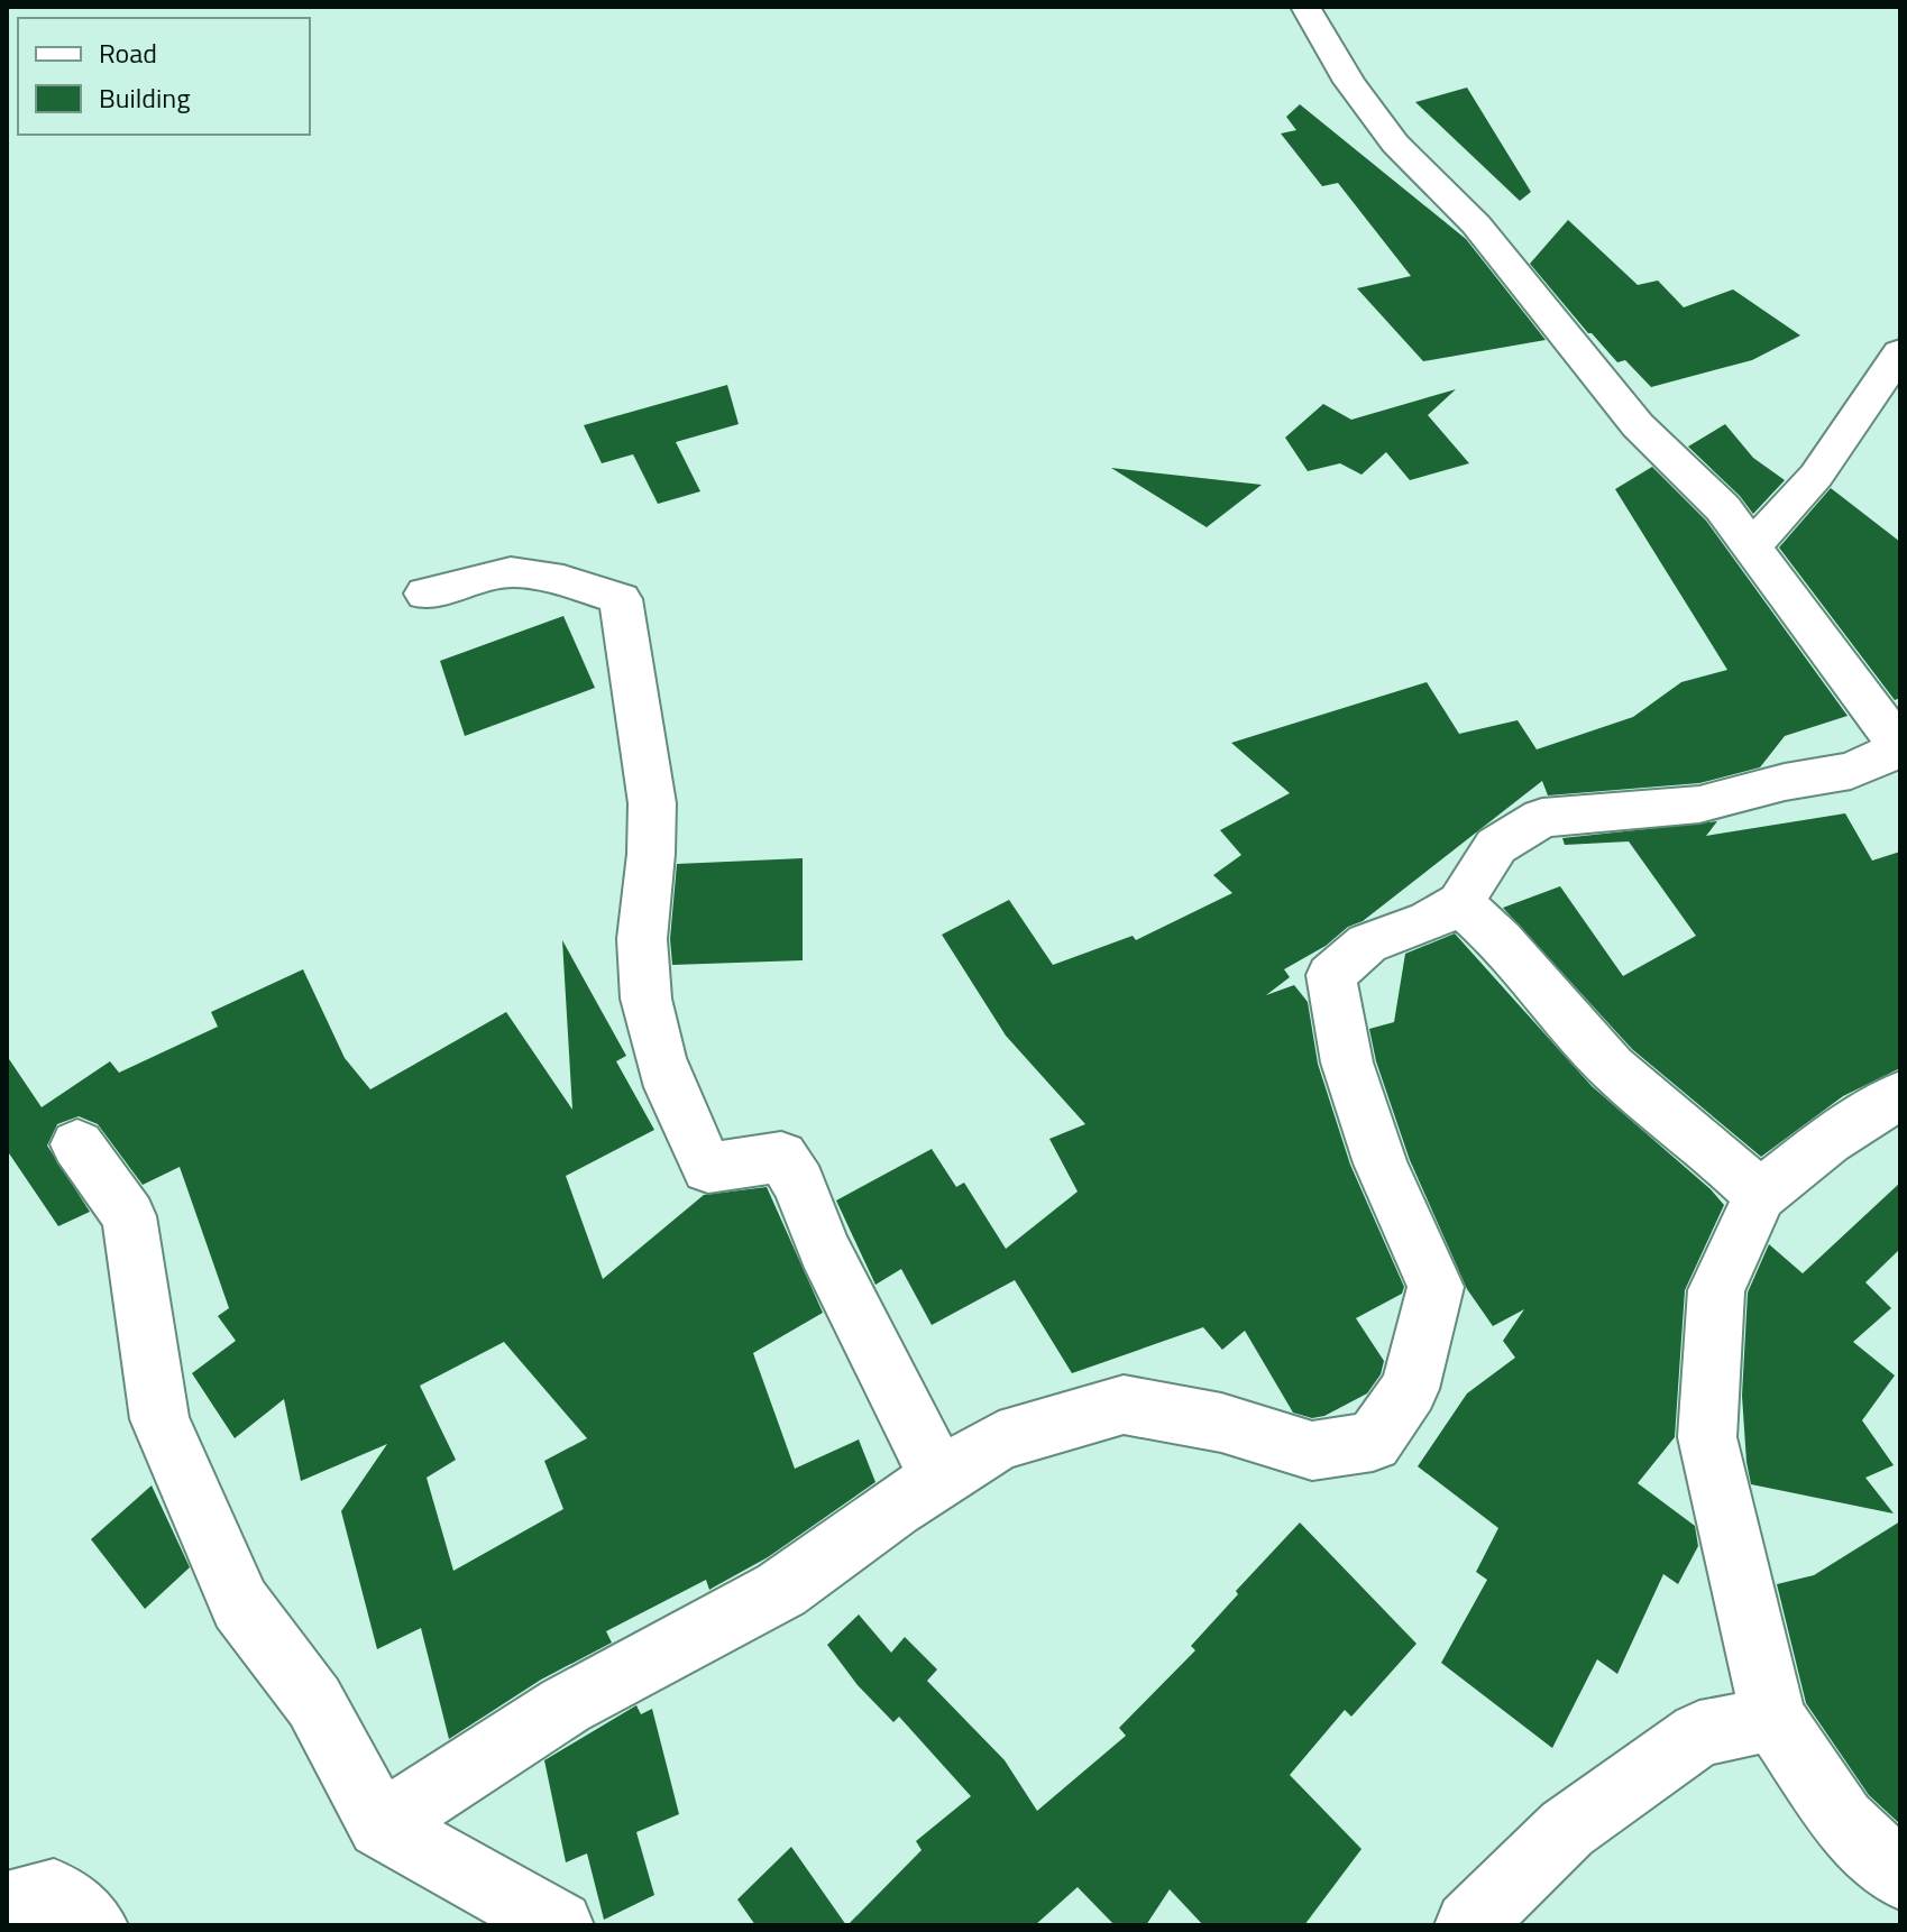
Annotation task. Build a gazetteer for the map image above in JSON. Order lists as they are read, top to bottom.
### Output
{
  "legend": ["Road", "Building"]
}
